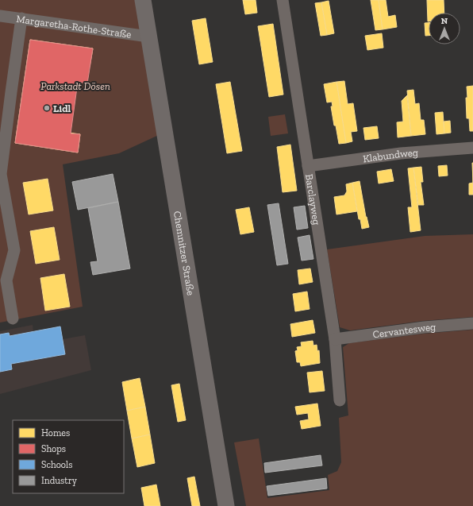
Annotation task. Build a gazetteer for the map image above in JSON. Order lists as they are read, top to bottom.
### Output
{
  "streets": {
    "main road": ["Chemnitzer Straße"],
    "street": [
      "Margaretha-Rothe-Straße",
      "Klabundweg",
      "Barclayweg",
      "Cervantesweg"
    ]
  },
  "crossings": [
    ["Margaretha-Rothe-Straße", "Chemnitzer Straße"],
    ["Klabundweg", "Barclayweg"],
    ["Barclayweg", "Cervantesweg"]
  ],
  "parks": ["Parkstadt Dösen"],
  "places": ["Lidl"],
  "legend": [
    "Homes",
    "Shops",
    "Schools",
    "Industry"
  ],
  "north": "top"
}
